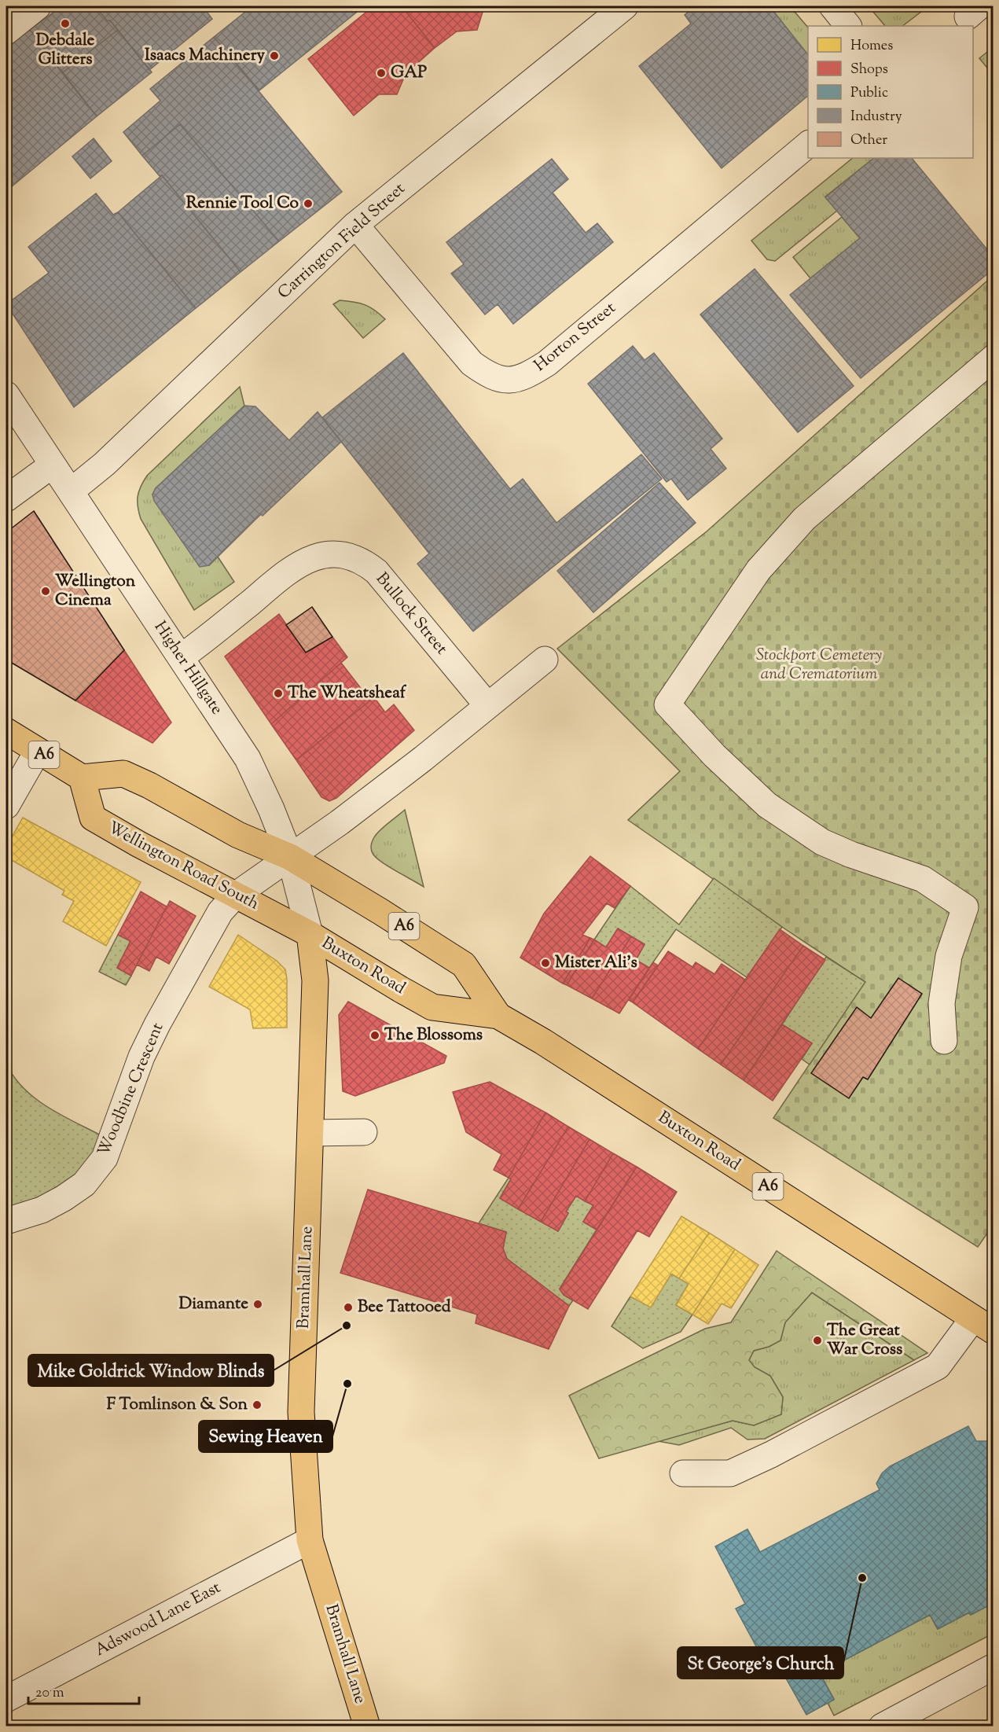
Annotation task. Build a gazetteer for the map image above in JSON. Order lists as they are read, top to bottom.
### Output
{
  "streets": {
    "main road": [
      "A6",
      "Wellington Road South",
      "Buxton Road",
      "Bramhall Lane"
    ],
    "street": [
      "Carrington Field Street",
      "Horton Street",
      "Bullock Street",
      "Higher Hillgate",
      "Woodbine Crescent",
      "Adswood Lane East"
    ]
  },
  "crossings": [
    ["Carrington Field Street", "Horton Street"],
    ["Carrington Field Street", "Higher Hillgate"],
    ["Bullock Street", "Higher Hillgate"],
    ["Higher Hillgate", "A6"],
    ["Higher Hillgate", "Wellington Road South"],
    ["Higher Hillgate", "Buxton Road"],
    ["Higher Hillgate", "Woodbine Crescent"],
    ["Higher Hillgate", "Bramhall Lane"],
    ["A6", "Wellington Road South"],
    ["A6", "Buxton Road"],
    ["A6", "Woodbine Crescent"],
    ["Wellington Road South", "Buxton Road"],
    ["Wellington Road South", "Woodbine Crescent"],
    ["Wellington Road South", "Bramhall Lane"],
    ["Buxton Road", "Woodbine Crescent"],
    ["Buxton Road", "Bramhall Lane"],
    ["Bramhall Lane", "Adswood Lane East"]
  ],
  "parks": ["Stockport Cemetery and Crematorium"],
  "places": [
    "Debdale Glitters",
    "Isaacs Machinery",
    "GAP",
    "Rennie Tool Co",
    "Wellington Cinema",
    "The Wheatsheaf",
    "Mister Ali's",
    "The Blossoms",
    "Diamante",
    "Bee Tattooed",
    "Mike Goldrick Window Blinds",
    "The Great War Cross",
    "Sewing Heaven",
    "F Tomlinson & Son",
    "St George's Church"
  ],
  "legend": [
    "Homes",
    "Shops",
    "Public",
    "Industry",
    "Other"
  ],
  "scale_bar": "20 m"
}
